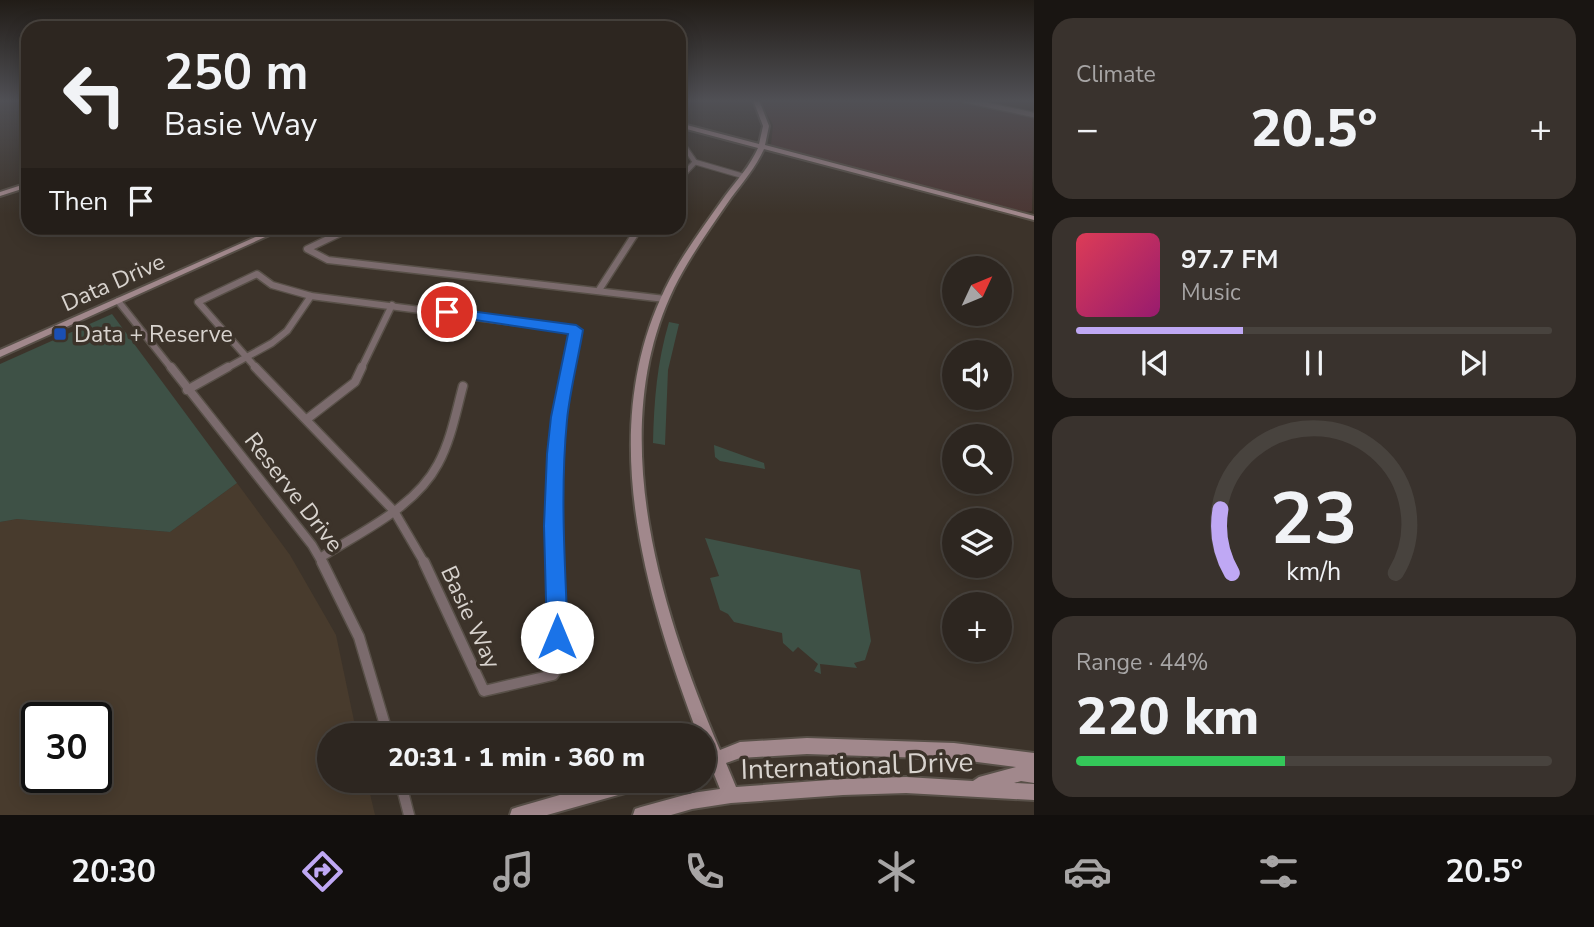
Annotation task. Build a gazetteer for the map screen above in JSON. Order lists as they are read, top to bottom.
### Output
{
  "streets": {
    "street": [
      "Data Drive",
      "Reserve Drive",
      "Basie Way",
      "International Drive"
    ]
  },
  "crossings": [
    ["Data Drive", "Reserve Drive"]
  ],
  "places": {
    "transit": ["Data + Reserve"]
  },
  "north": "top right",
  "page": {
    "tile": [
      "Climate",
      ["Range · 44%", "220 km"]
    ],
    "turn": ["250 m", "Basie Way"],
    "heat": ["−", "20.5°", "+"],
    "then": "Then",
    "song": ["97.7 FM", "Music"],
    "map_buttons": "+",
    "limit": "30",
    "trip": "20:31 · 1 min · 360 m",
    "tabs": ["20:30", "20.5°"],
    "gauge": ["23", "km/h"]
  }
}
